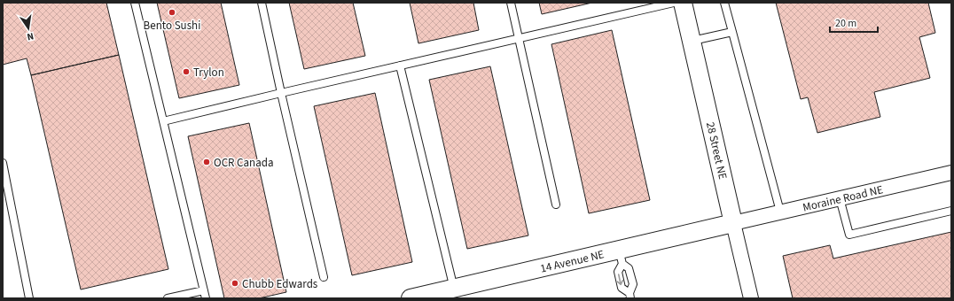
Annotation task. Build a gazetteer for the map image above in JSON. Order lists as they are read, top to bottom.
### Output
{
  "streets": {
    "street": ["28 Street NE", "Moraine Road NE", "14 Avenue NE"]
  },
  "crossings": [
    ["28 Street NE", "Moraine Road NE"],
    ["28 Street NE", "14 Avenue NE"],
    ["Moraine Road NE", "14 Avenue NE"]
  ],
  "places": [
    "Bento Sushi",
    "Trylon",
    "OCR Canada",
    "Chubb Edwards"
  ],
  "scale_bar": "20 m",
  "north": "bottom"
}
